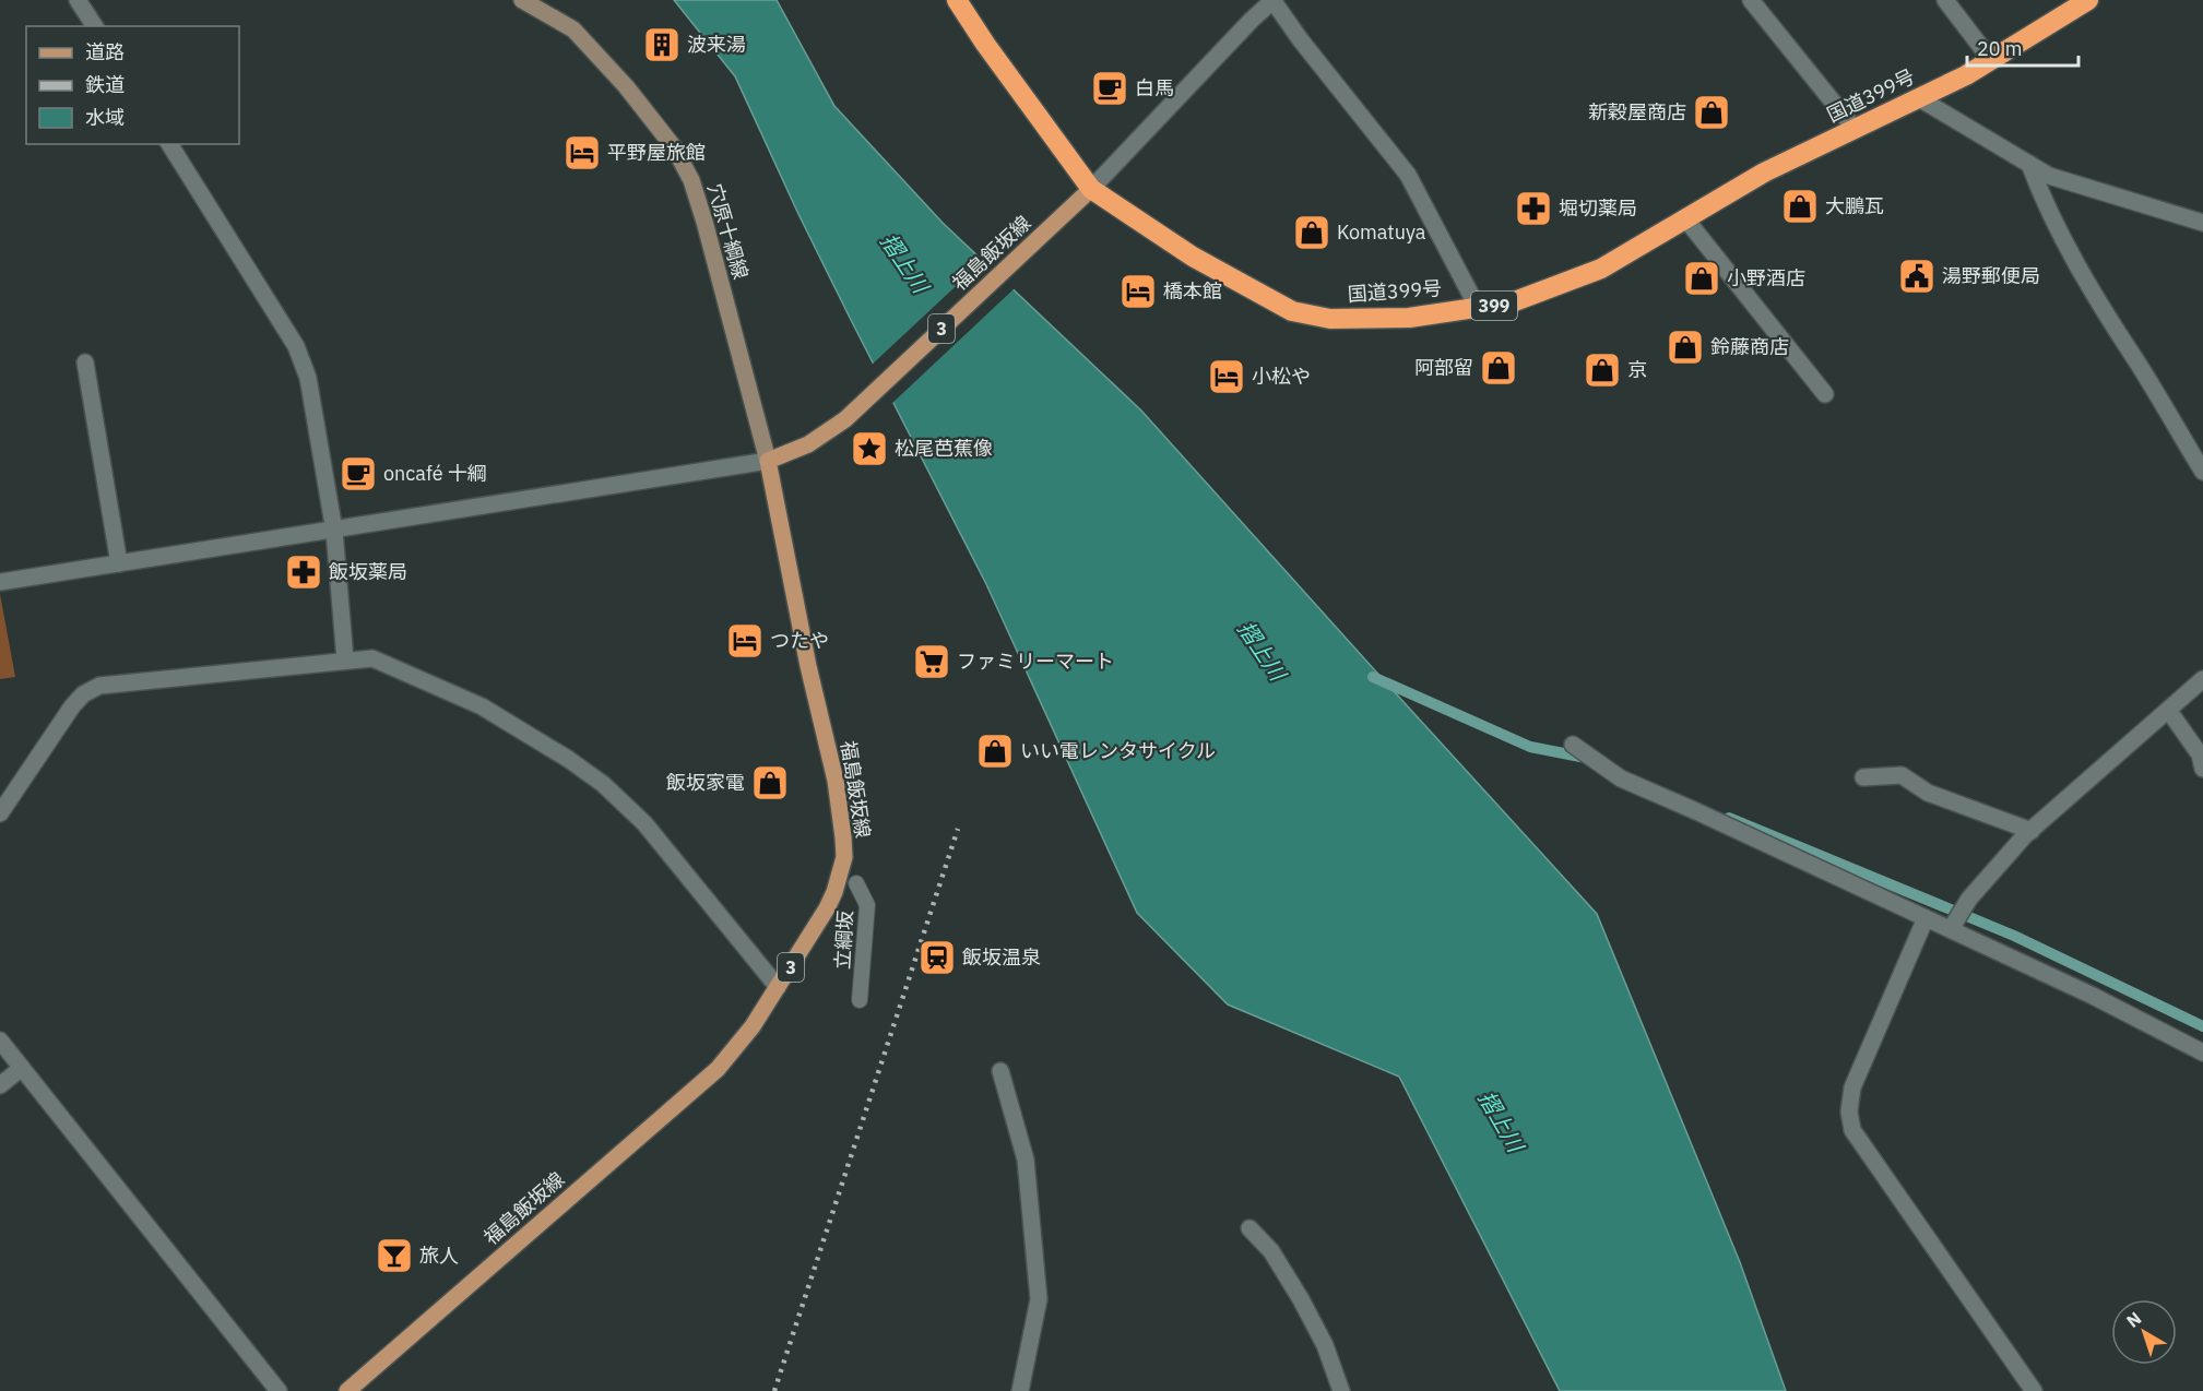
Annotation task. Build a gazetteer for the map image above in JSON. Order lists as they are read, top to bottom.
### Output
{
  "streets": {
    "highway": ["国道399号", "399"],
    "main road": ["穴原十綱線", "福島飯坂線", "3"],
    "lane": ["立綱坂"]
  },
  "crossings": [
    ["国道399号", "福島飯坂線"],
    ["穴原十綱線", "福島飯坂線"]
  ],
  "water": ["摺上川"],
  "places": {
    "building": ["波来湯"],
    "cafe": ["白馬", "oncafé 十綱"],
    "shop": [
      "新穀屋商店",
      "大鵬瓦",
      "Komatuya",
      "小野酒店",
      "鈴藤商店",
      "阿部留",
      "京",
      "いい電レンタサイクル",
      "飯坂家電"
    ],
    "hotel": [
      "平野屋旅館",
      "橋本館",
      "小松や",
      "つたや"
    ],
    "pharmacy": ["堀切薬局", "飯坂薬局"],
    "public building": ["湯野郵便局"],
    "place": ["松尾芭蕉像"],
    "supermarket": ["ファミリーマート"],
    "station": ["飯坂温泉"],
    "bar": ["旅人"]
  },
  "legend": ["道路", "鉄道", "水域"],
  "scale_bar": "20 m",
  "north": "top left"
}
